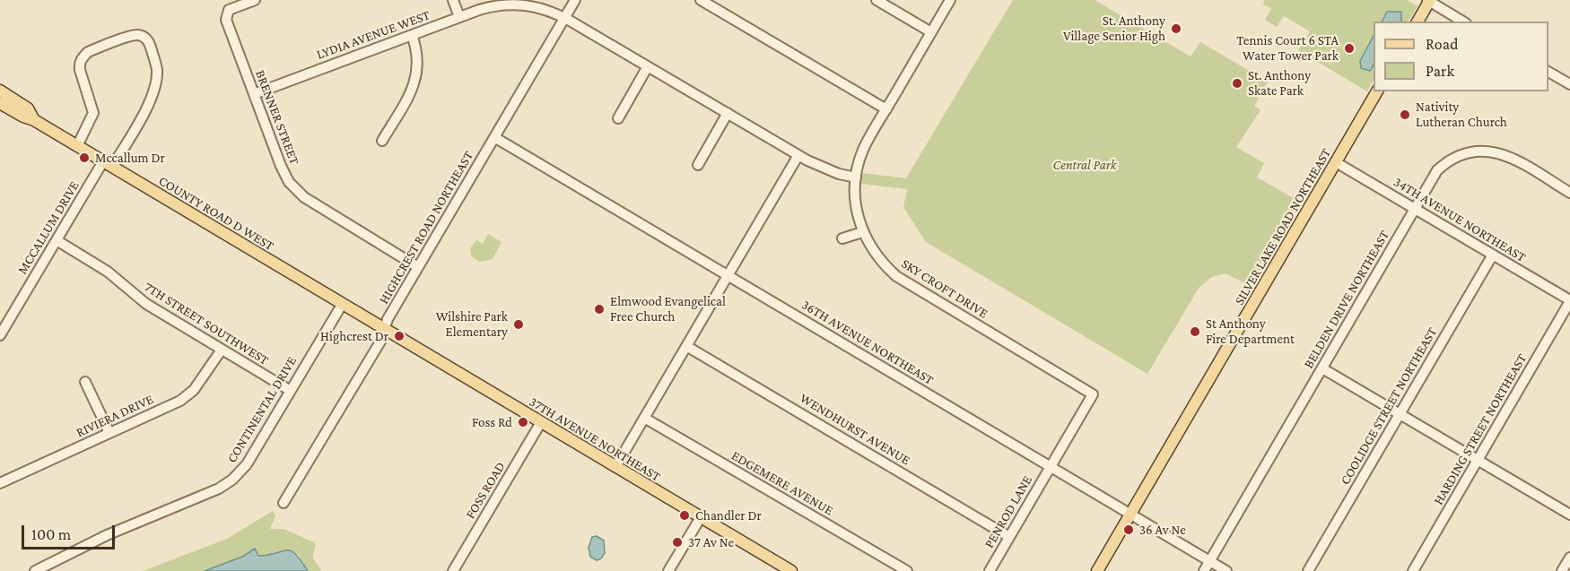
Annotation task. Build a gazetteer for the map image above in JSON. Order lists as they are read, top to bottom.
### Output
{
  "streets": {
    "main road": ["COUNTY ROAD D WEST", "SILVER LAKE ROAD NORTHEAST", "37TH AVENUE NORTHEAST"],
    "street": [
      "LYDIA AVENUE WEST",
      "BRENNER STREET",
      "34TH AVENUE NORTHEAST",
      "MCCALLUM DRIVE",
      "HIGHCREST ROAD NORTHEAST",
      "SKY CROFT DRIVE",
      "BELDEN DRIVE NORTHEAST",
      "7TH STREET SOUTHWEST",
      "36TH AVENUE NORTHEAST",
      "COOLIDGE STREET NORTHEAST",
      "CONTINENTAL DRIVE",
      "RIVIERA DRIVE",
      "WENDHURST AVENUE",
      "HARDING STREET NORTHEAST",
      "EDGEMERE AVENUE",
      "FOSS ROAD",
      "PENROD LANE"
    ]
  },
  "crossings": [
    ["LYDIA AVENUE WEST", "BRENNER STREET"],
    ["LYDIA AVENUE WEST", "HIGHCREST ROAD NORTHEAST"],
    ["LYDIA AVENUE WEST", "SKY CROFT DRIVE"],
    ["BRENNER STREET", "HIGHCREST ROAD NORTHEAST"],
    ["COUNTY ROAD D WEST", "MCCALLUM DRIVE"],
    ["COUNTY ROAD D WEST", "HIGHCREST ROAD NORTHEAST"],
    ["COUNTY ROAD D WEST", "CONTINENTAL DRIVE"],
    ["COUNTY ROAD D WEST", "37TH AVENUE NORTHEAST"],
    ["34TH AVENUE NORTHEAST", "SILVER LAKE ROAD NORTHEAST"],
    ["34TH AVENUE NORTHEAST", "BELDEN DRIVE NORTHEAST"],
    ["34TH AVENUE NORTHEAST", "COOLIDGE STREET NORTHEAST"],
    ["34TH AVENUE NORTHEAST", "HARDING STREET NORTHEAST"],
    ["SILVER LAKE ROAD NORTHEAST", "36TH AVENUE NORTHEAST"],
    ["MCCALLUM DRIVE", "7TH STREET SOUTHWEST"],
    ["HIGHCREST ROAD NORTHEAST", "36TH AVENUE NORTHEAST"],
    ["HIGHCREST ROAD NORTHEAST", "37TH AVENUE NORTHEAST"],
    ["SKY CROFT DRIVE", "36TH AVENUE NORTHEAST"],
    ["SKY CROFT DRIVE", "PENROD LANE"],
    ["BELDEN DRIVE NORTHEAST", "36TH AVENUE NORTHEAST"],
    ["7TH STREET SOUTHWEST", "CONTINENTAL DRIVE"],
    ["7TH STREET SOUTHWEST", "RIVIERA DRIVE"],
    ["36TH AVENUE NORTHEAST", "PENROD LANE"],
    ["WENDHURST AVENUE", "PENROD LANE"],
    ["37TH AVENUE NORTHEAST", "FOSS ROAD"]
  ],
  "parks": ["Central Park"],
  "places": [
    "St. Anthony Village Senior High",
    "Tennis Court 6 STA Water Tower Park",
    "St. Anthony Skate Park",
    "Nativity Lutheran Church",
    "Mccallum Dr",
    "Elmwood Evangelical Free Church",
    "Wilshire Park Elementary",
    "St Anthony Fire Department",
    "Highcrest Dr",
    "Foss Rd",
    "Chandler Dr",
    "36 Av Ne",
    "37 Av Ne"
  ],
  "legend": ["Road", "Park"],
  "scale_bar": "100 m"
}
